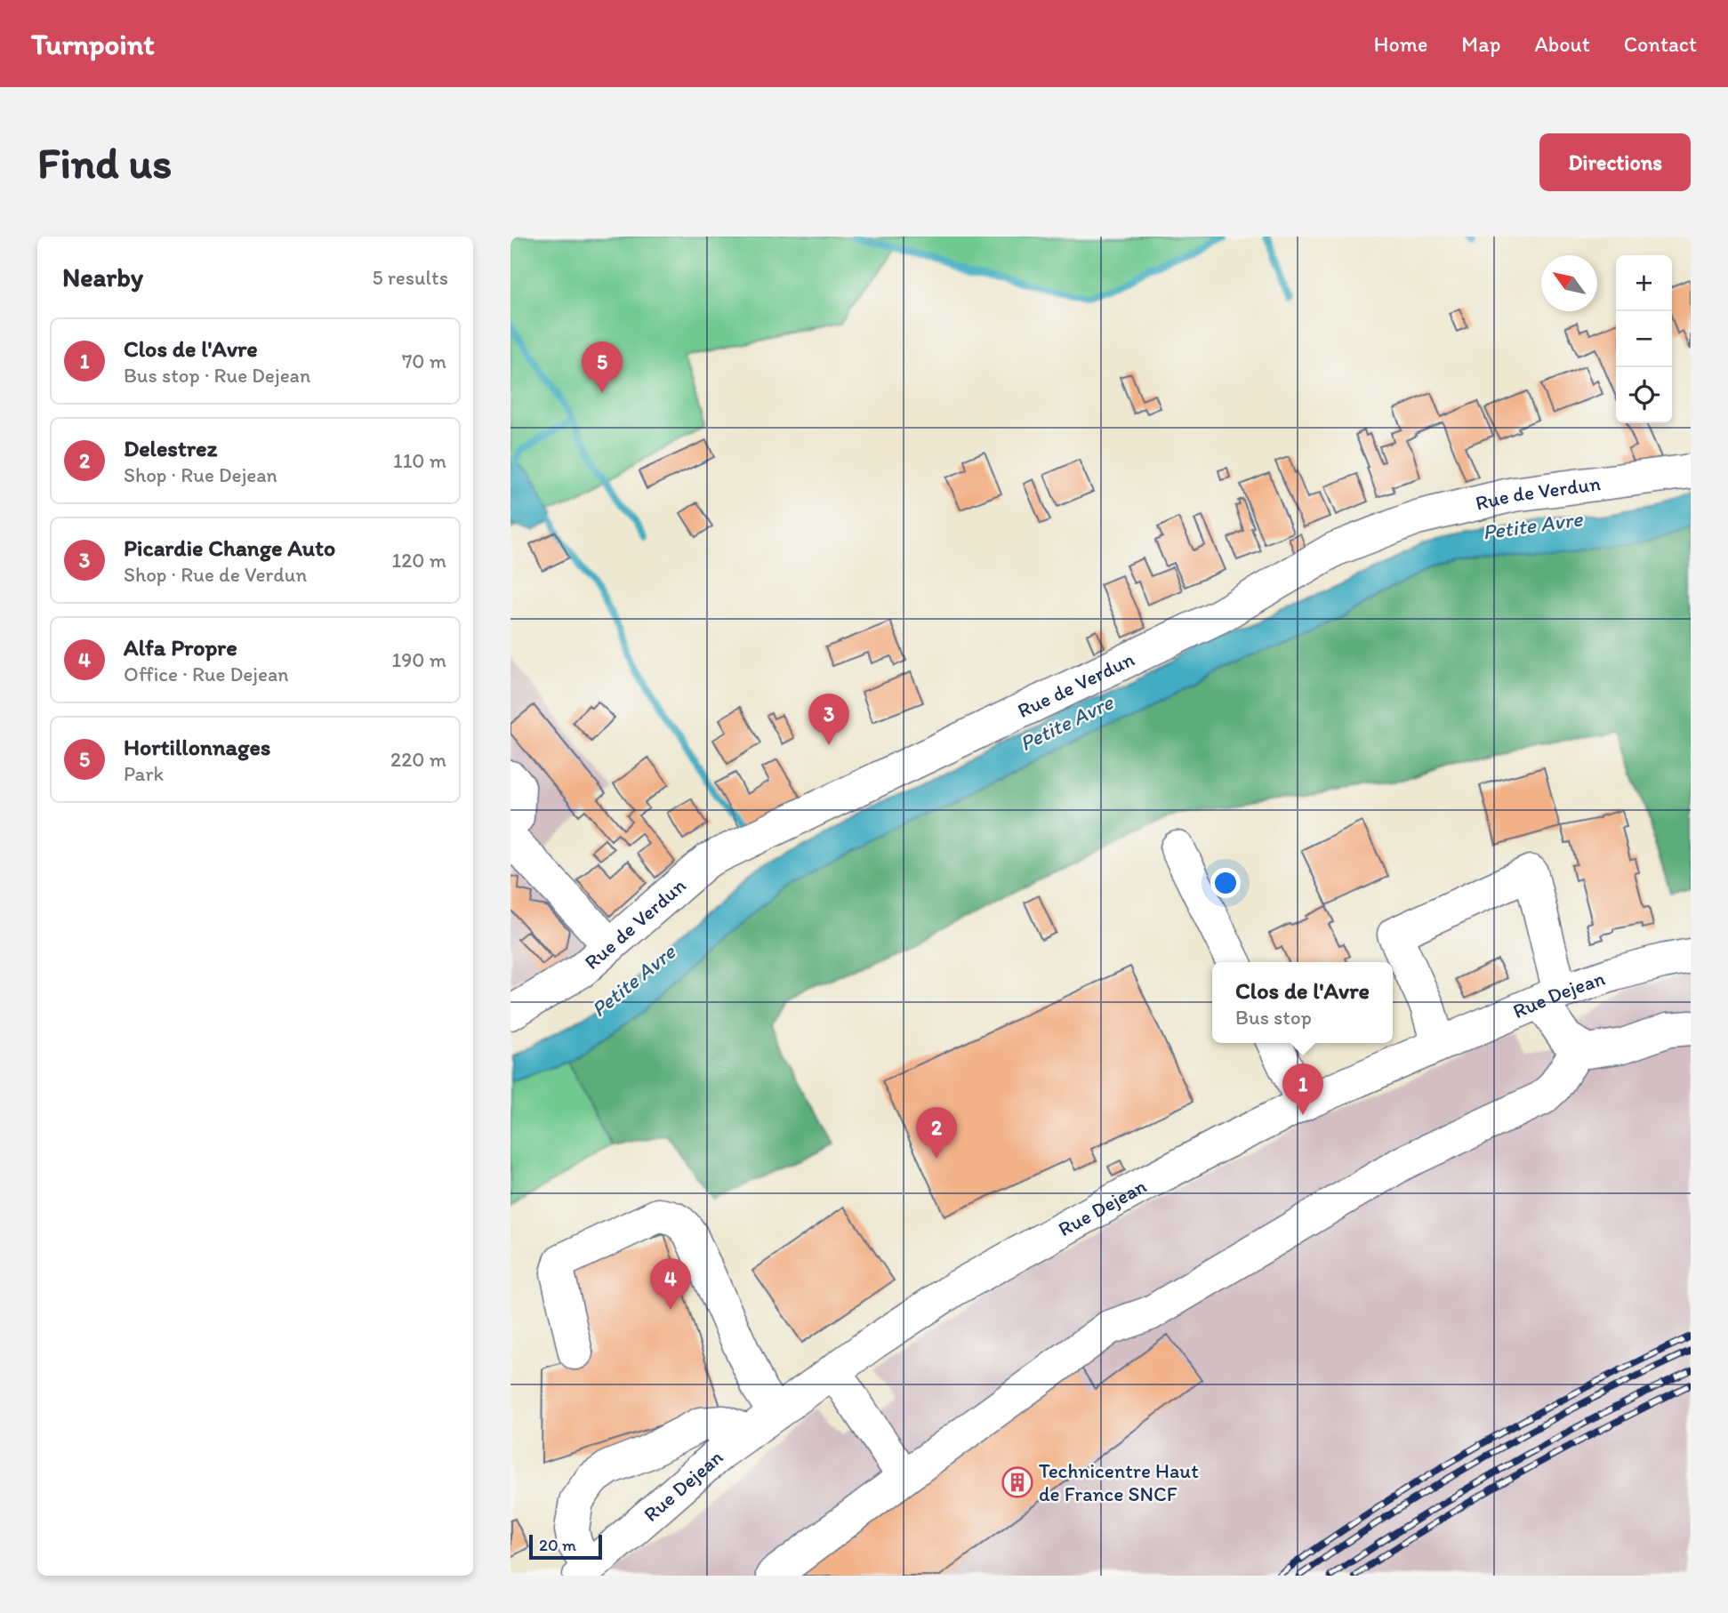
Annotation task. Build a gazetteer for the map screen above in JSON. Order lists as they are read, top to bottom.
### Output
{
  "streets": {
    "street": ["Rue de Verdun", "Rue Dejean"]
  },
  "water": ["Petite Avre"],
  "places": {
    "building": ["Technicentre Haut de France SNCF"]
  },
  "scale_bar": "20 m",
  "north": "top left",
  "page": {
    "header": "Turnpoint",
    "nav": [
      "Home",
      "Map",
      "About",
      "Contact"
    ],
    "buttons": "Directions",
    "title": "Find us",
    "heading": ["Nearby", "5 results"],
    "map_buttons": ["+", "−"],
    "list": [
      {
        "mark": "1",
        "name": "Clos de l'Avre",
        "note": "Bus stop · Rue Dejean",
        "value": "70 m"
      },
      {
        "mark": "2",
        "name": "Delestrez",
        "note": "Shop · Rue Dejean",
        "value": "110 m"
      },
      {
        "mark": "3",
        "name": "Picardie Change Auto",
        "note": "Shop · Rue de Verdun",
        "value": "120 m"
      },
      {
        "mark": "4",
        "name": "Alfa Propre",
        "note": "Office · Rue Dejean",
        "value": "190 m"
      },
      {
        "mark": "5",
        "name": "Hortillonnages",
        "note": "Park",
        "value": "220 m"
      }
    ],
    "pins": [
      "5",
      "3",
      "1",
      "2",
      "4"
    ],
    "popup": ["Clos de l'Avre", "Bus stop"],
    "scale": "20 m"
  }
}
